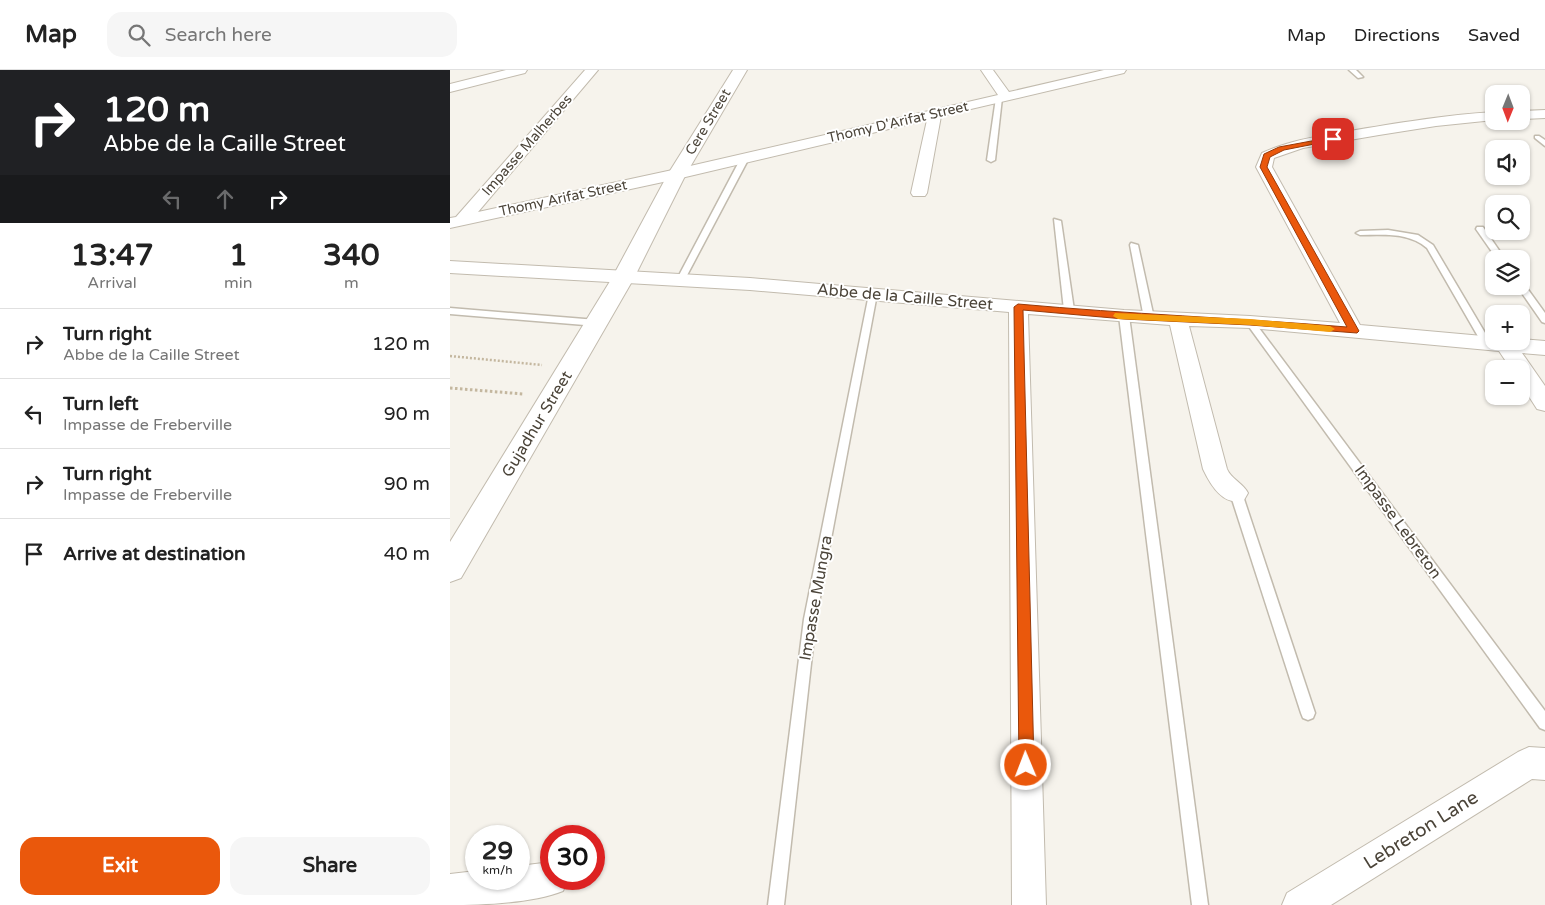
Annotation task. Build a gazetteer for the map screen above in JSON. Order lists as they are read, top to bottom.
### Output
{
  "streets": {
    "street": [
      "Cere Street",
      "Thomy D'Arifat Street",
      "Impasse Malherbes",
      "Thomy Arifat Street",
      "Abbe de la Caille Street",
      "Gujadhur Street",
      "Lebreton Lane"
    ],
    "lane": ["Impasse Lebreton", "Impasse Mungra"]
  },
  "crossings": [
    ["Cere Street", "Thomy D'Arifat Street"],
    ["Cere Street", "Thomy Arifat Street"],
    ["Cere Street", "Abbe de la Caille Street"],
    ["Cere Street", "Gujadhur Street"],
    ["Thomy D'Arifat Street", "Thomy Arifat Street"],
    ["Impasse Malherbes", "Thomy Arifat Street"],
    ["Abbe de la Caille Street", "Gujadhur Street"],
    ["Abbe de la Caille Street", "Impasse Lebreton"],
    ["Abbe de la Caille Street", "Impasse Mungra"]
  ],
  "north": "bottom",
  "page": {
    "header": "Map",
    "search": "Search here",
    "nav": ["Map", "Directions", "Saved"],
    "turn": ["120 m", "Abbe de la Caille Street"],
    "map_buttons": ["+", "−"],
    "eta": [
      "13:47",
      "Arrival",
      "1",
      "min",
      "340",
      "m"
    ],
    "list": [
      {
        "name": "Turn right",
        "note": "Abbe de la Caille Street",
        "value": "120 m"
      },
      {
        "name": "Turn left",
        "note": "Impasse de Freberville",
        "value": "90 m"
      },
      {
        "name": "Turn right",
        "note": "Impasse de Freberville",
        "value": "90 m"
      },
      {
        "name": "Arrive at destination",
        "value": "40 m"
      }
    ],
    "speed": "29 km/h",
    "limit": "30",
    "buttons": ["Exit", "Share"]
  }
}
